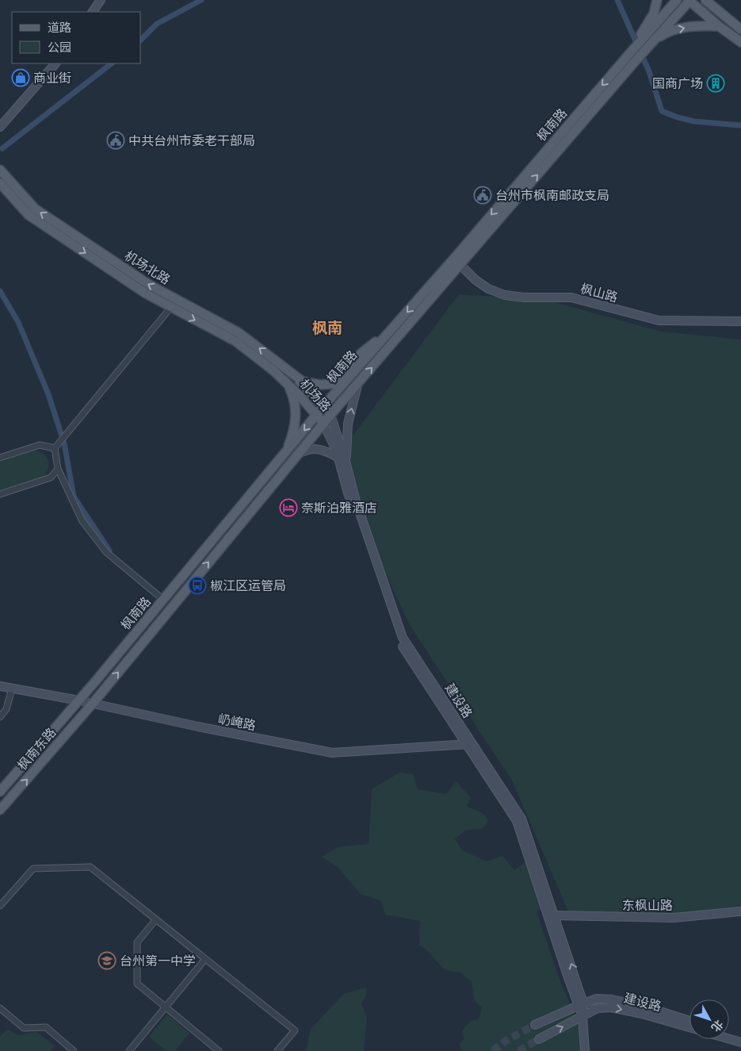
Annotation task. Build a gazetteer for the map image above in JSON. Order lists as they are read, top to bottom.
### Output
{
  "streets": {
    "main road": [
      "枫南路",
      "机场北路",
      "枫山路",
      "机场路",
      "建设路",
      "屷崦路",
      "枫南东路",
      "东枫山路"
    ]
  },
  "crossings": [
    ["枫南路", "枫山路"],
    ["枫南路", "机场路"],
    ["枫南路", "建设路"],
    ["枫南路", "屷崦路"],
    ["枫南路", "枫南东路"],
    ["机场北路", "机场路"],
    ["机场路", "建设路"],
    ["建设路", "屷崦路"],
    ["建设路", "东枫山路"],
    ["屷崦路", "枫南东路"]
  ],
  "one_way": ["枫南东路"],
  "districts": ["枫南"],
  "places": {
    "shop": ["商业街"],
    "building": ["国商广场"],
    "public building": ["中共台州市委老干部局", "台州市枫南邮政支局"],
    "hotel": ["奈斯泊雅酒店"],
    "bus stop": ["椒江区运管局"],
    "school or university": ["台州第一中学"]
  },
  "legend": ["道路", "公园"],
  "north": "bottom right"
}
